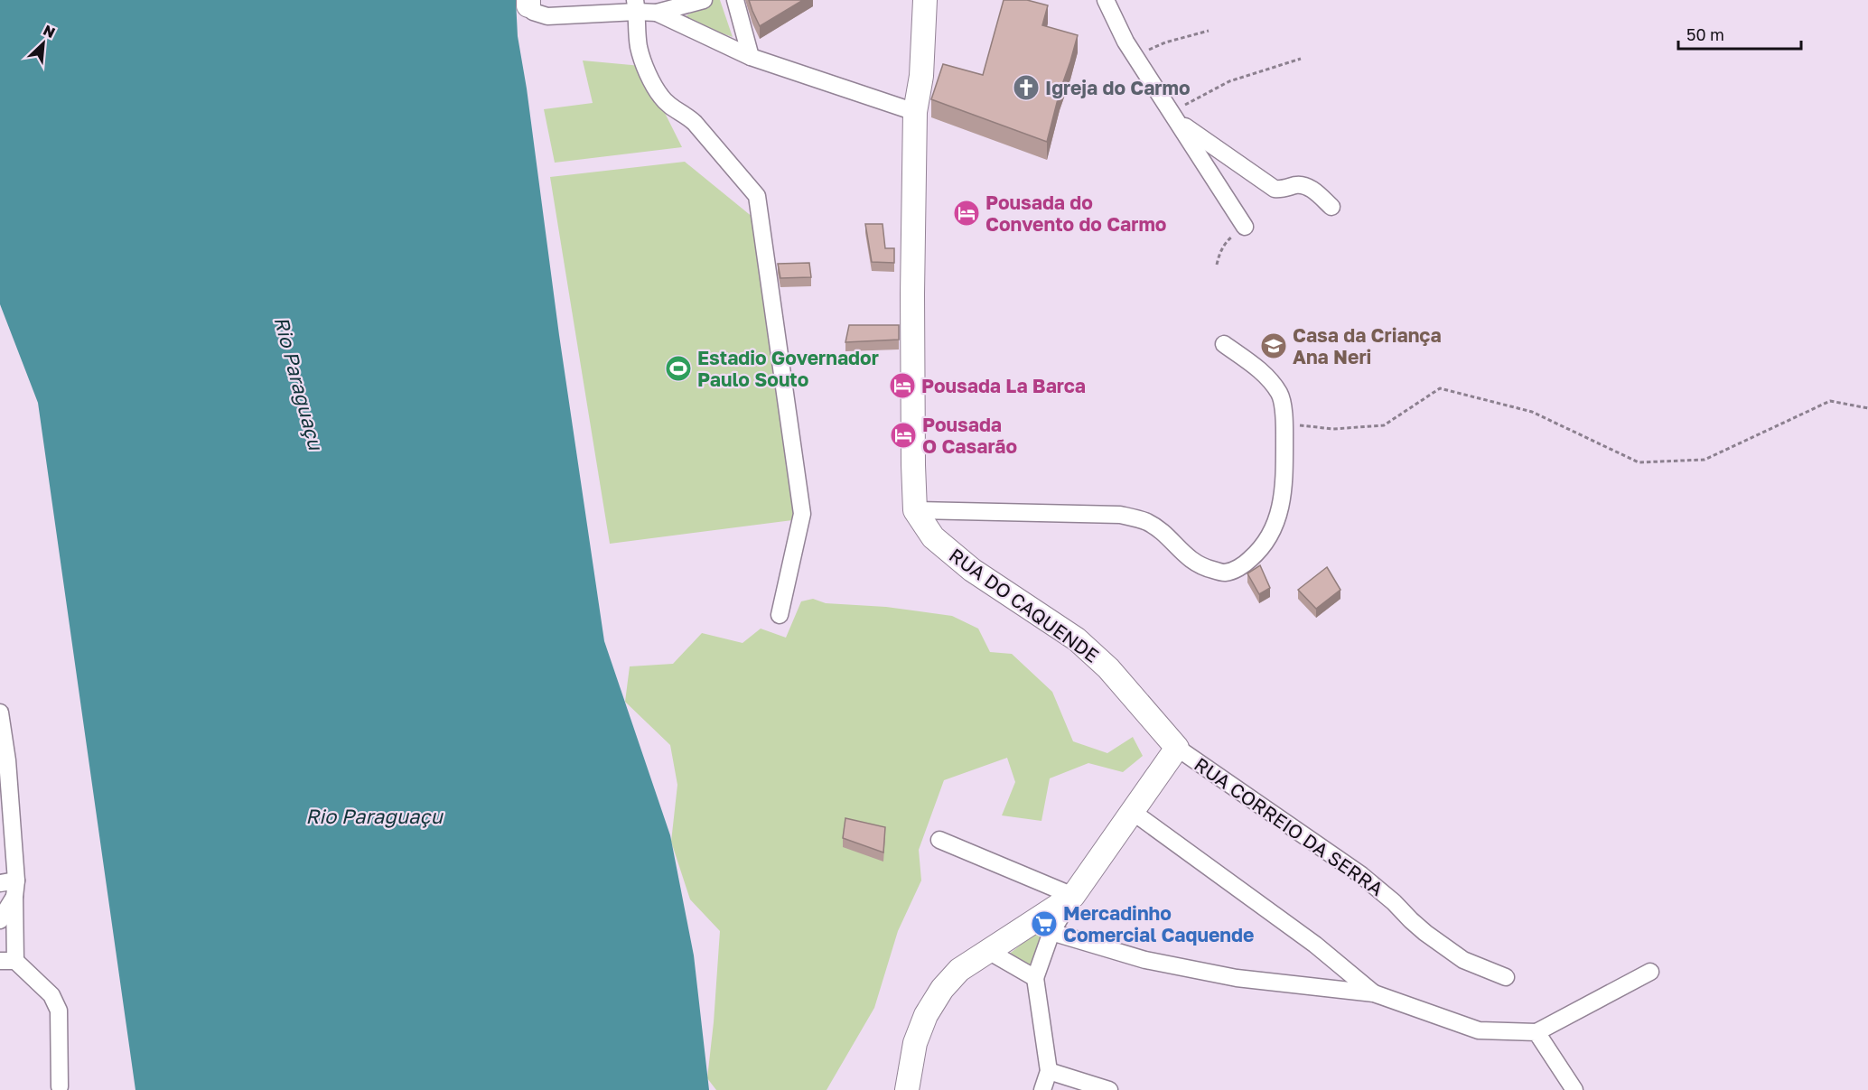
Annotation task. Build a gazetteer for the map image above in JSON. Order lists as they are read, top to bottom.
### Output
{
  "streets": {
    "street": ["RUA DO CAQUENDE", "RUA CORREIO DA SERRA"]
  },
  "crossings": [
    ["RUA DO CAQUENDE", "RUA CORREIO DA SERRA"]
  ],
  "water": ["Rio Paraguaçu"],
  "places": {
    "church": ["Igreja do Carmo"],
    "hotel": ["Pousada do Convento do Carmo", "Pousada La Barca", "Pousada O Casarão"],
    "school or university": ["Casa da Criança Ana Neri"],
    "sports": ["Estadio Governador Paulo Souto"],
    "supermarket": ["Mercadinho Comercial Caquende"]
  },
  "scale_bar": "50 m",
  "north": "top right"
}
